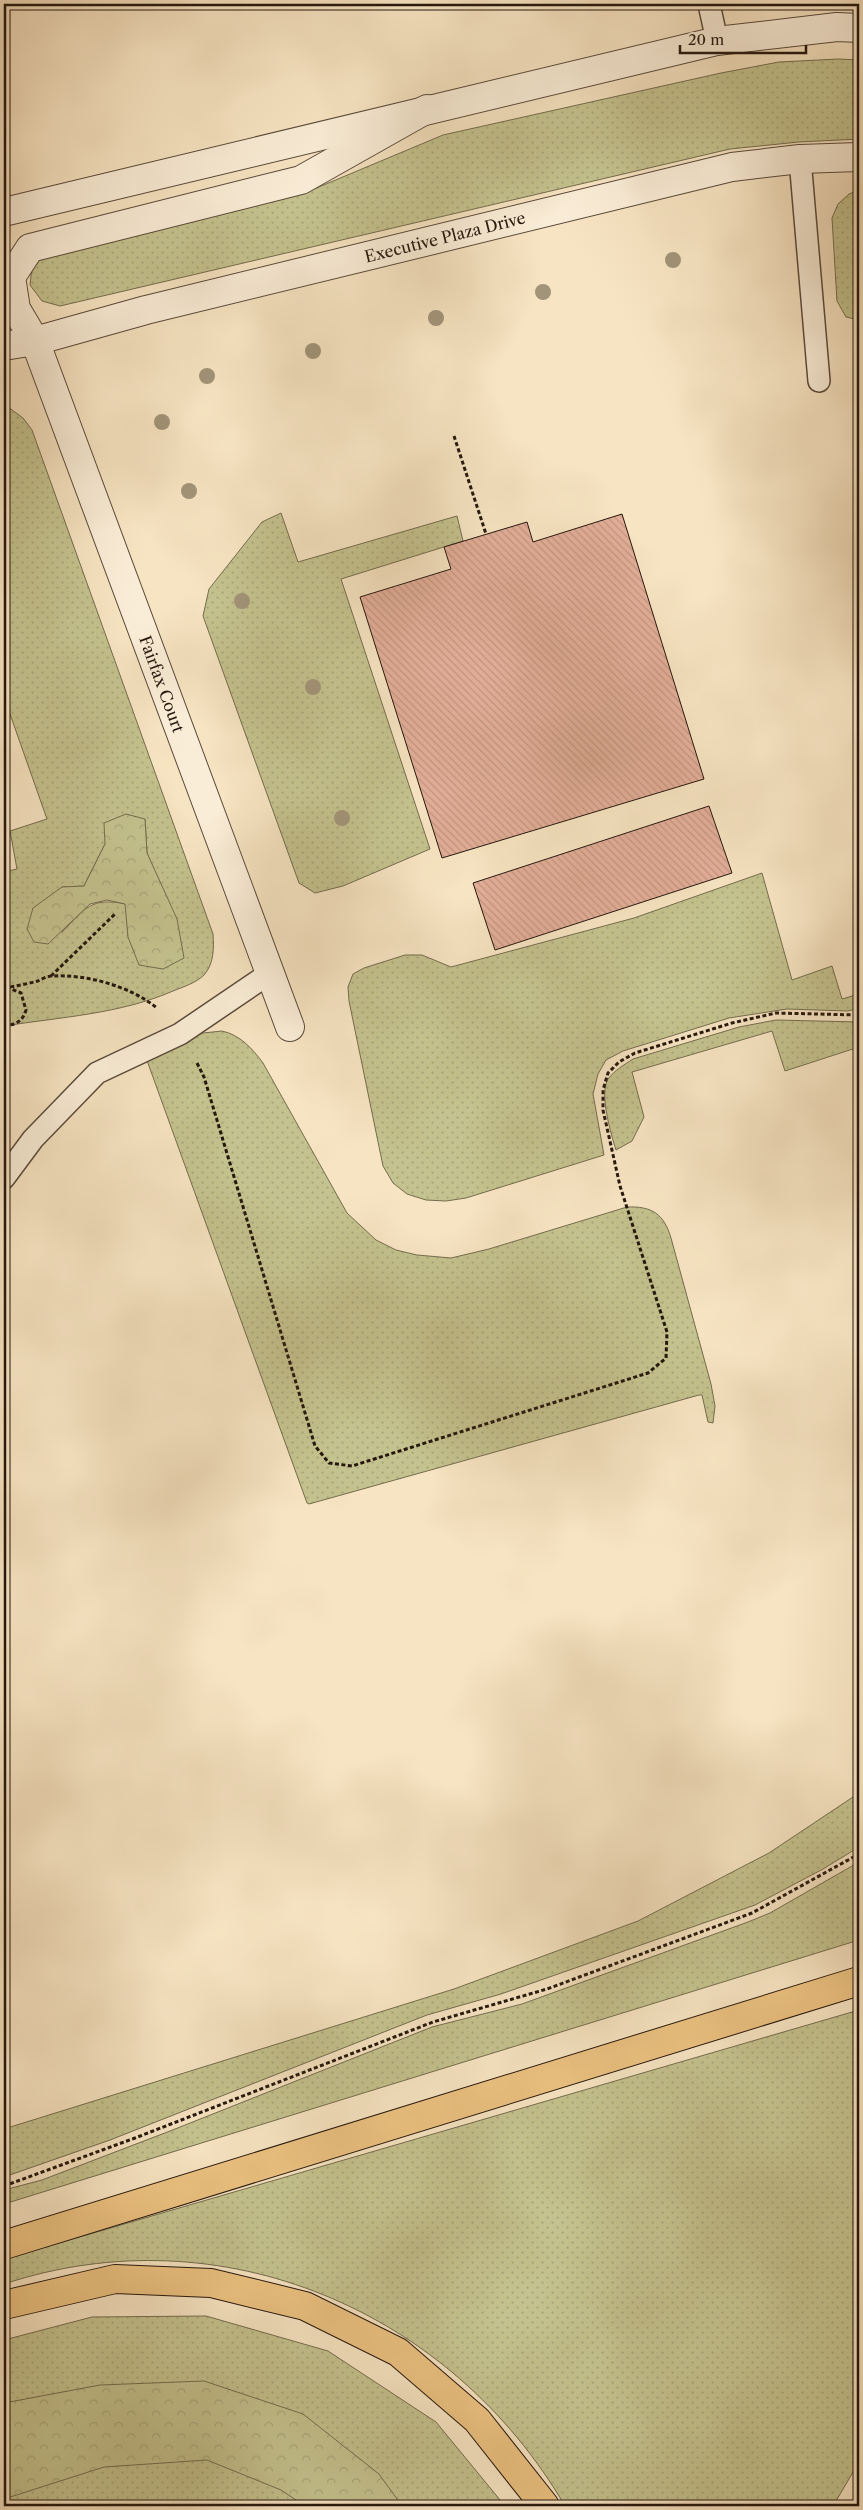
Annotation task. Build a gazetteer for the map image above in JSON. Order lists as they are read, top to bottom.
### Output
{
  "streets": {
    "street": ["Executive Plaza Drive", "Fairfax Court"]
  },
  "crossings": [
    ["Executive Plaza Drive", "Fairfax Court"]
  ],
  "scale_bar": "20 m"
}
